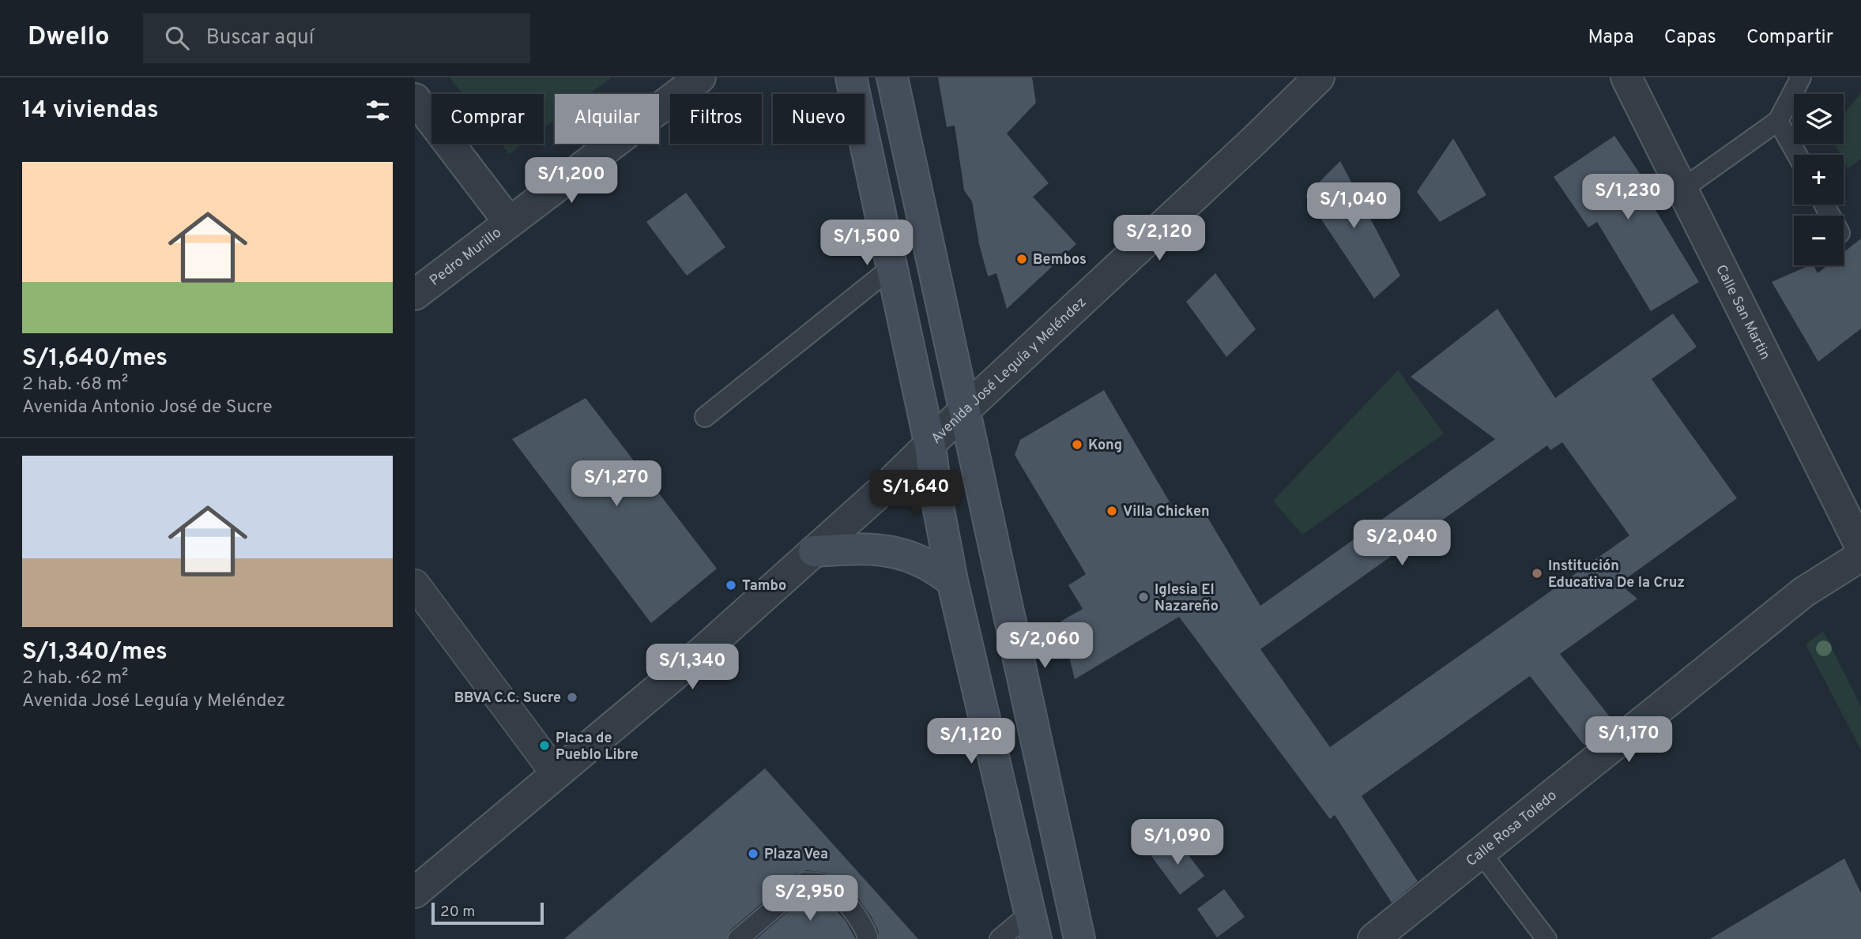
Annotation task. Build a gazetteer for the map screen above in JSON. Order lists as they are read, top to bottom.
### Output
{
  "streets": {
    "street": [
      "Pedro Murillo",
      "Calle San Martin",
      "Avenida José Leguía y Meléndez",
      "Calle Rosa Toledo"
    ]
  },
  "places": [
    "Bembos",
    "Kong",
    "Villa Chicken",
    "Institución Educativa De la Cruz",
    "Tambo",
    "Iglesia El Nazareño",
    "BBVA C.C. Sucre",
    "Placa de Pueblo Libre",
    "Plaza Vea"
  ],
  "scale_bar": "20 m",
  "page": {
    "header": "Dwello",
    "search": "Buscar aquí",
    "nav": ["Mapa", "Capas", "Compartir"],
    "heading": "14 viviendas",
    "map_buttons": ["+", "−"],
    "chip": [
      "Comprar",
      "Alquilar",
      "Filtros",
      "Nuevo"
    ],
    "list": [
      {
        "name": "S/1,640/mes",
        "note": "2 hab. · 68 m² · Avenida Antonio José de Sucre"
      },
      {
        "name": "S/1,340/mes",
        "note": "2 hab. · 62 m² · Avenida José Leguía y Meléndez"
      }
    ],
    "price": [
      "S/1,200",
      "S/1,230",
      "S/1,040",
      "S/2,120",
      "S/1,500",
      "S/1,270",
      "S/1,640",
      "S/2,040",
      "S/2,060",
      "S/1,340",
      "S/1,170",
      "S/1,120",
      "S/1,090",
      "S/2,950"
    ],
    "scale": "20 m"
  }
}
